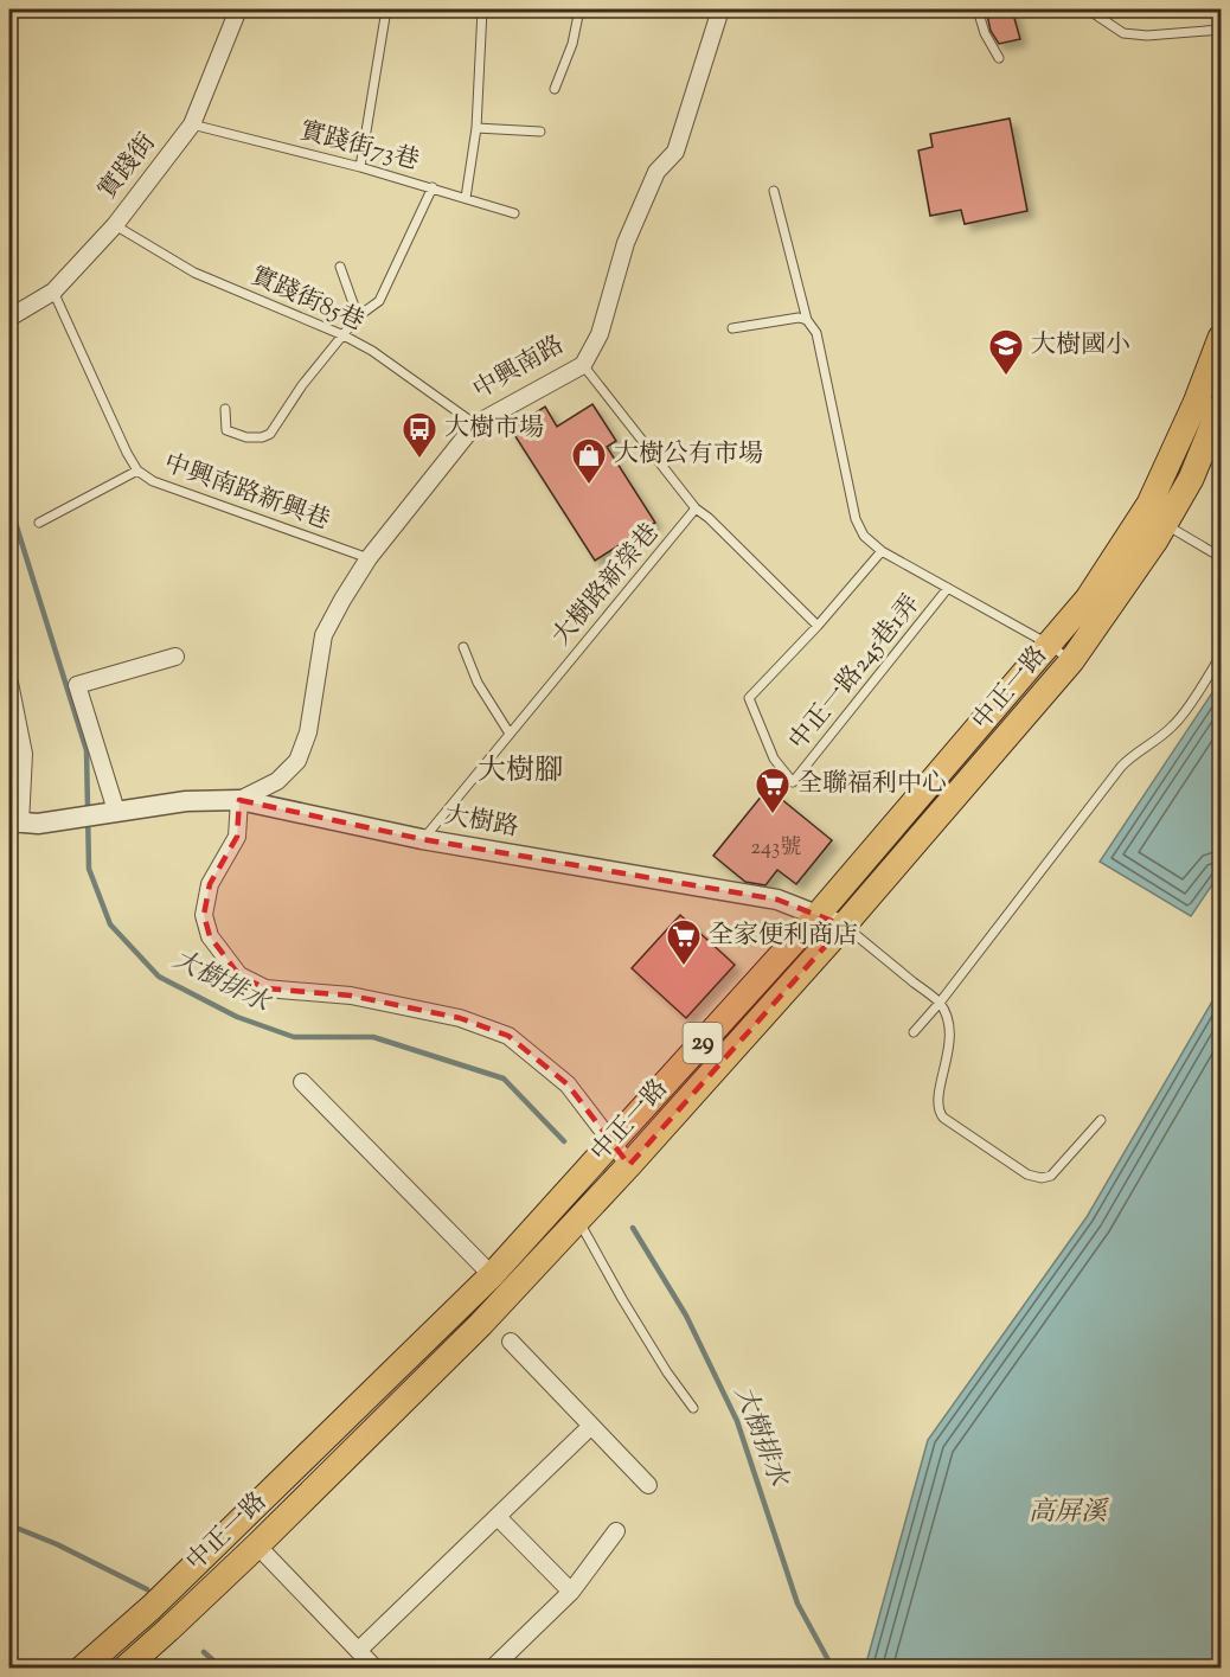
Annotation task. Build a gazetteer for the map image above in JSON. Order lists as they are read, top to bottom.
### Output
{
  "streets": {
    "main road": ["中正一路", "29"],
    "street": ["實踐街", "中興南路", "大樹路"],
    "lane": [
      "實踐街73巷",
      "實踐街85巷",
      "中興南路新興巷",
      "大樹路新榮巷",
      "中正一路245巷1弄"
    ]
  },
  "crossings": [
    ["實踐街73巷", "實踐街"],
    ["實踐街", "實踐街85巷"],
    ["實踐街", "中興南路新興巷"],
    ["實踐街85巷", "中興南路"],
    ["中興南路", "中興南路新興巷"],
    ["中興南路", "大樹路"],
    ["大樹路新榮巷", "大樹路"],
    ["中正一路", "大樹路"]
  ],
  "districts": ["大樹腳"],
  "water": ["大樹排水", "高屏溪"],
  "places": {
    "school or university": ["大樹國小"],
    "bus stop": ["大樹市場"],
    "shop": ["大樹公有市場"],
    "supermarket": ["全聯福利中心", "全家便利商店"]
  },
  "house_numbers": ["243號"]
}
